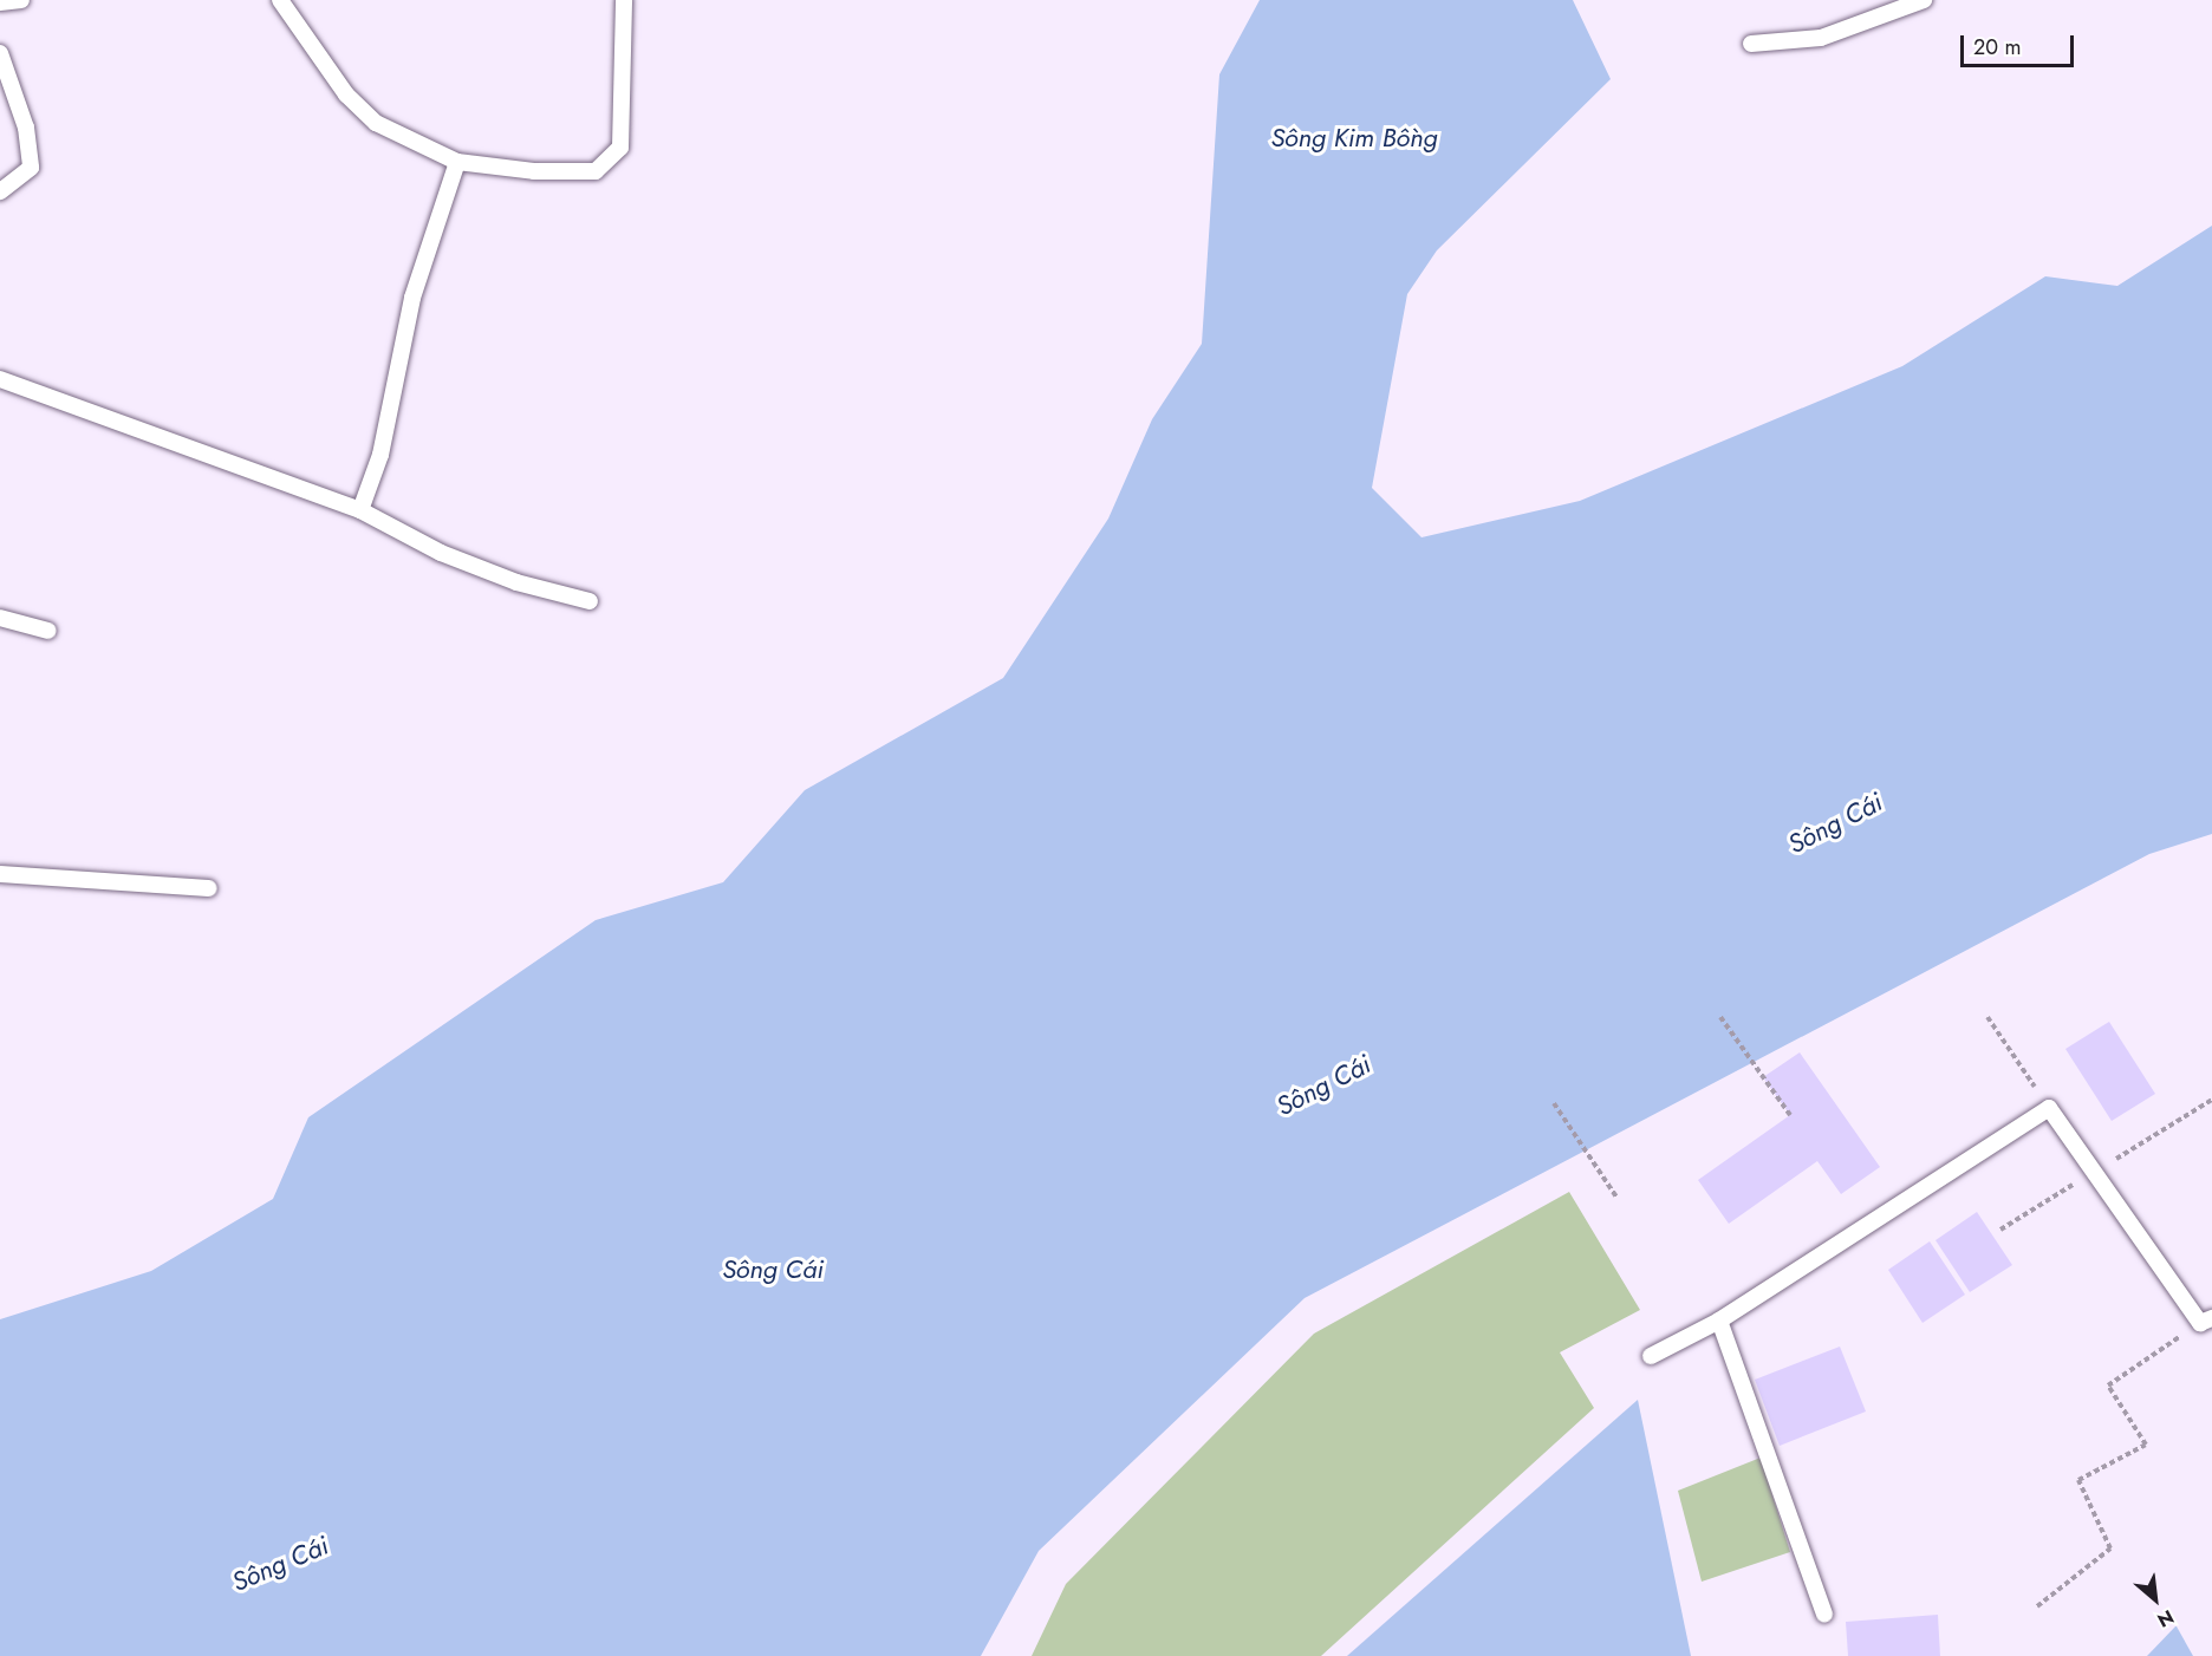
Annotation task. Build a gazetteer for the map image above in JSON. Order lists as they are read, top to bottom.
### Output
{
  "water": ["Sông Kim Bồng", "Sông Cái"],
  "scale_bar": "20 m",
  "north": "bottom right"
}
